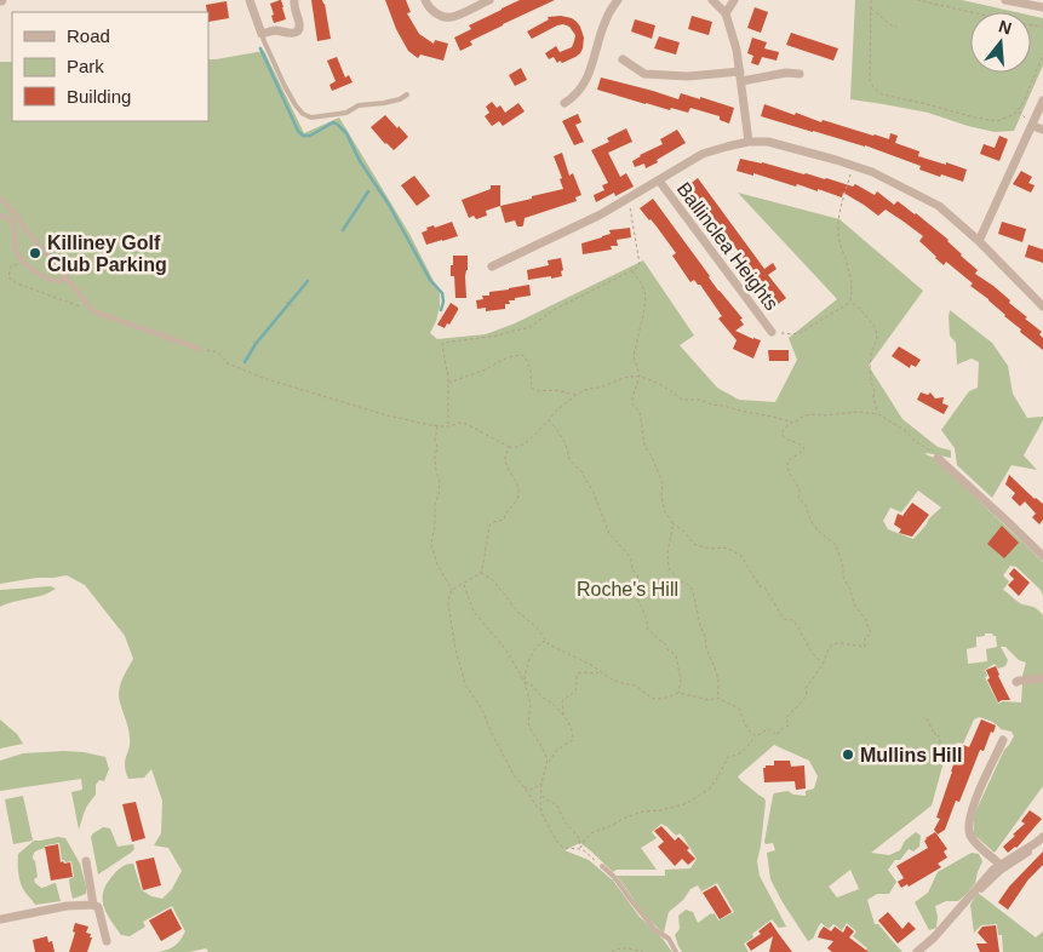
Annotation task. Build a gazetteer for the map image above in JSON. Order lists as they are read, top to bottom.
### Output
{
  "streets": {
    "street": ["Ballinclea Heights"]
  },
  "parks": ["Roche's Hill"],
  "places": ["Killiney Golf Club Parking", "Mullins Hill"],
  "legend": ["Road", "Park", "Building"],
  "north": "top"
}
